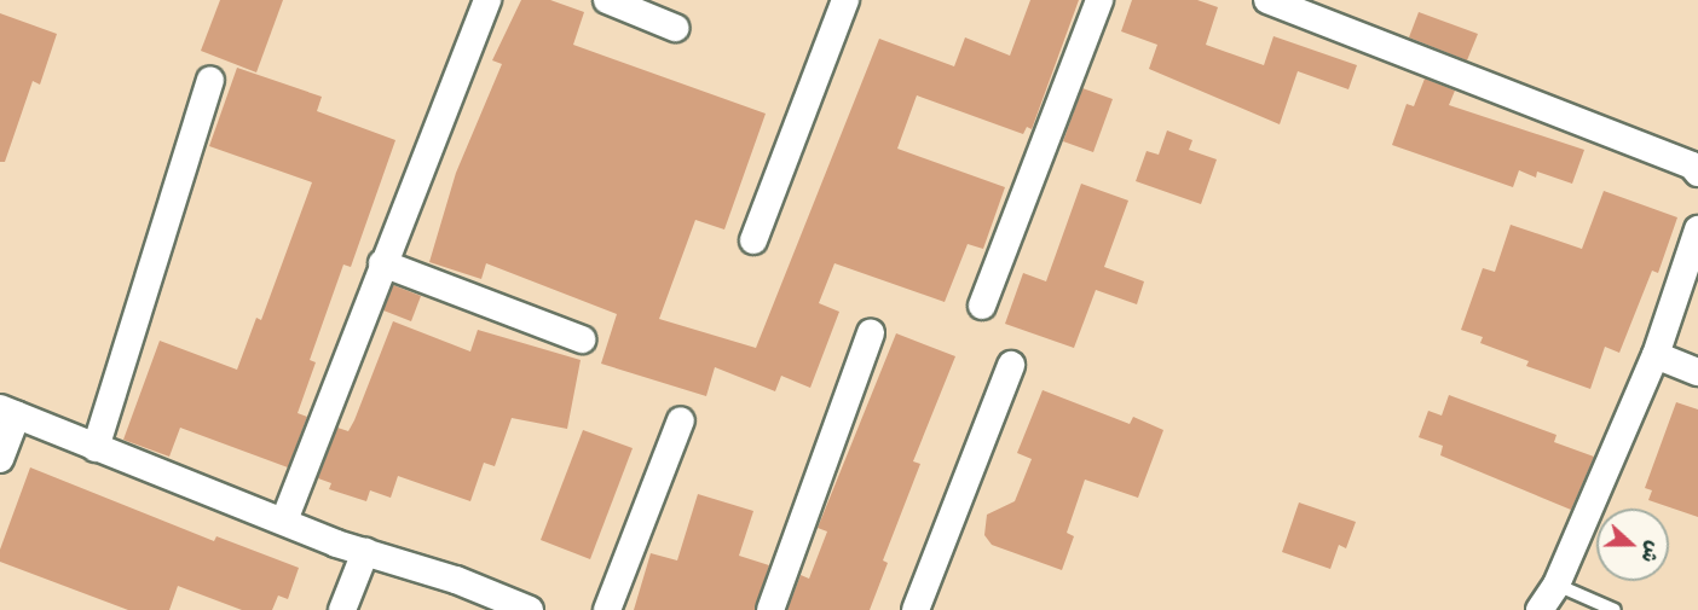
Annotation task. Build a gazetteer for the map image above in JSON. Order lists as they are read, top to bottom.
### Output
{
  "north": "right"
}
